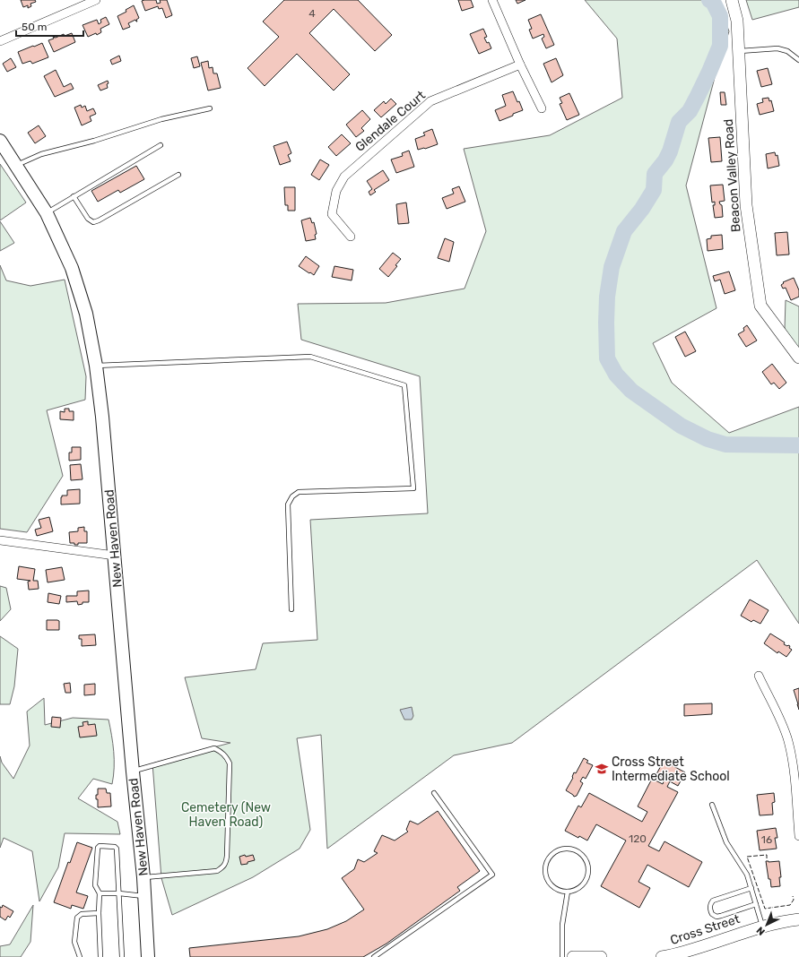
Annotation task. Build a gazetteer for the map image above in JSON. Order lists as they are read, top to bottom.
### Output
{
  "streets": {
    "main road": ["New Haven Road"],
    "street": ["Glendale Court", "Beacon Valley Road", "Cross Street"]
  },
  "parks": ["Cemetery (New Haven Road)"],
  "places": {
    "school or university": ["Cross Street Intermediate School"]
  },
  "house_numbers": ["4", "120", "16"],
  "scale_bar": "50 m",
  "north": "bottom left"
}
